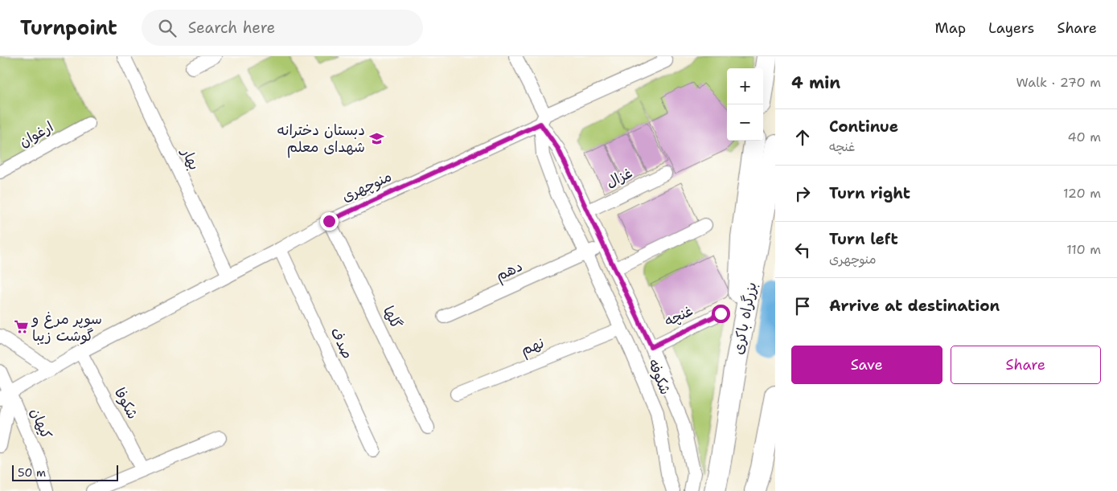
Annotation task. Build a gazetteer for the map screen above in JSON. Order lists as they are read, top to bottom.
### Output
{
  "streets": {
    "highway": ["بزرگراه باکری"],
    "street": [
      "ارغوان",
      "بهار",
      "غزال",
      "منوچهری",
      "دهم",
      "غنچه",
      "گلها",
      "صدف",
      "نهم",
      "شکوفه",
      "شکوفا",
      "کیهان"
    ]
  },
  "crossings": [
    ["بهار", "منوچهری"],
    ["منوچهری", "گلها"],
    ["منوچهری", "صدف"],
    ["منوچهری", "شکوفه"],
    ["منوچهری", "شکوفا"],
    ["منوچهری", "کیهان"],
    ["دهم", "شکوفه"],
    ["نهم", "شکوفه"]
  ],
  "places": {
    "school or university": ["دبستان دخترانه شهدای معلم"],
    "supermarket": ["سوپر مرغ و گوشت زیبا"]
  },
  "scale_bar": "50 m",
  "page": {
    "header": "Turnpoint",
    "search": "Search here",
    "nav": ["Map", "Layers", "Share"],
    "heading": ["4 min", "Walk · 270 m"],
    "map_buttons": ["+", "−"],
    "list": [
      ["Continue", "غنچه", "40 m"],
      ["Turn right", "120 m"],
      ["Turn left", "منوچهری", "110 m"],
      "Arrive at destination"
    ],
    "buttons": ["Save", "Share"],
    "scale": "50 m"
  }
}
